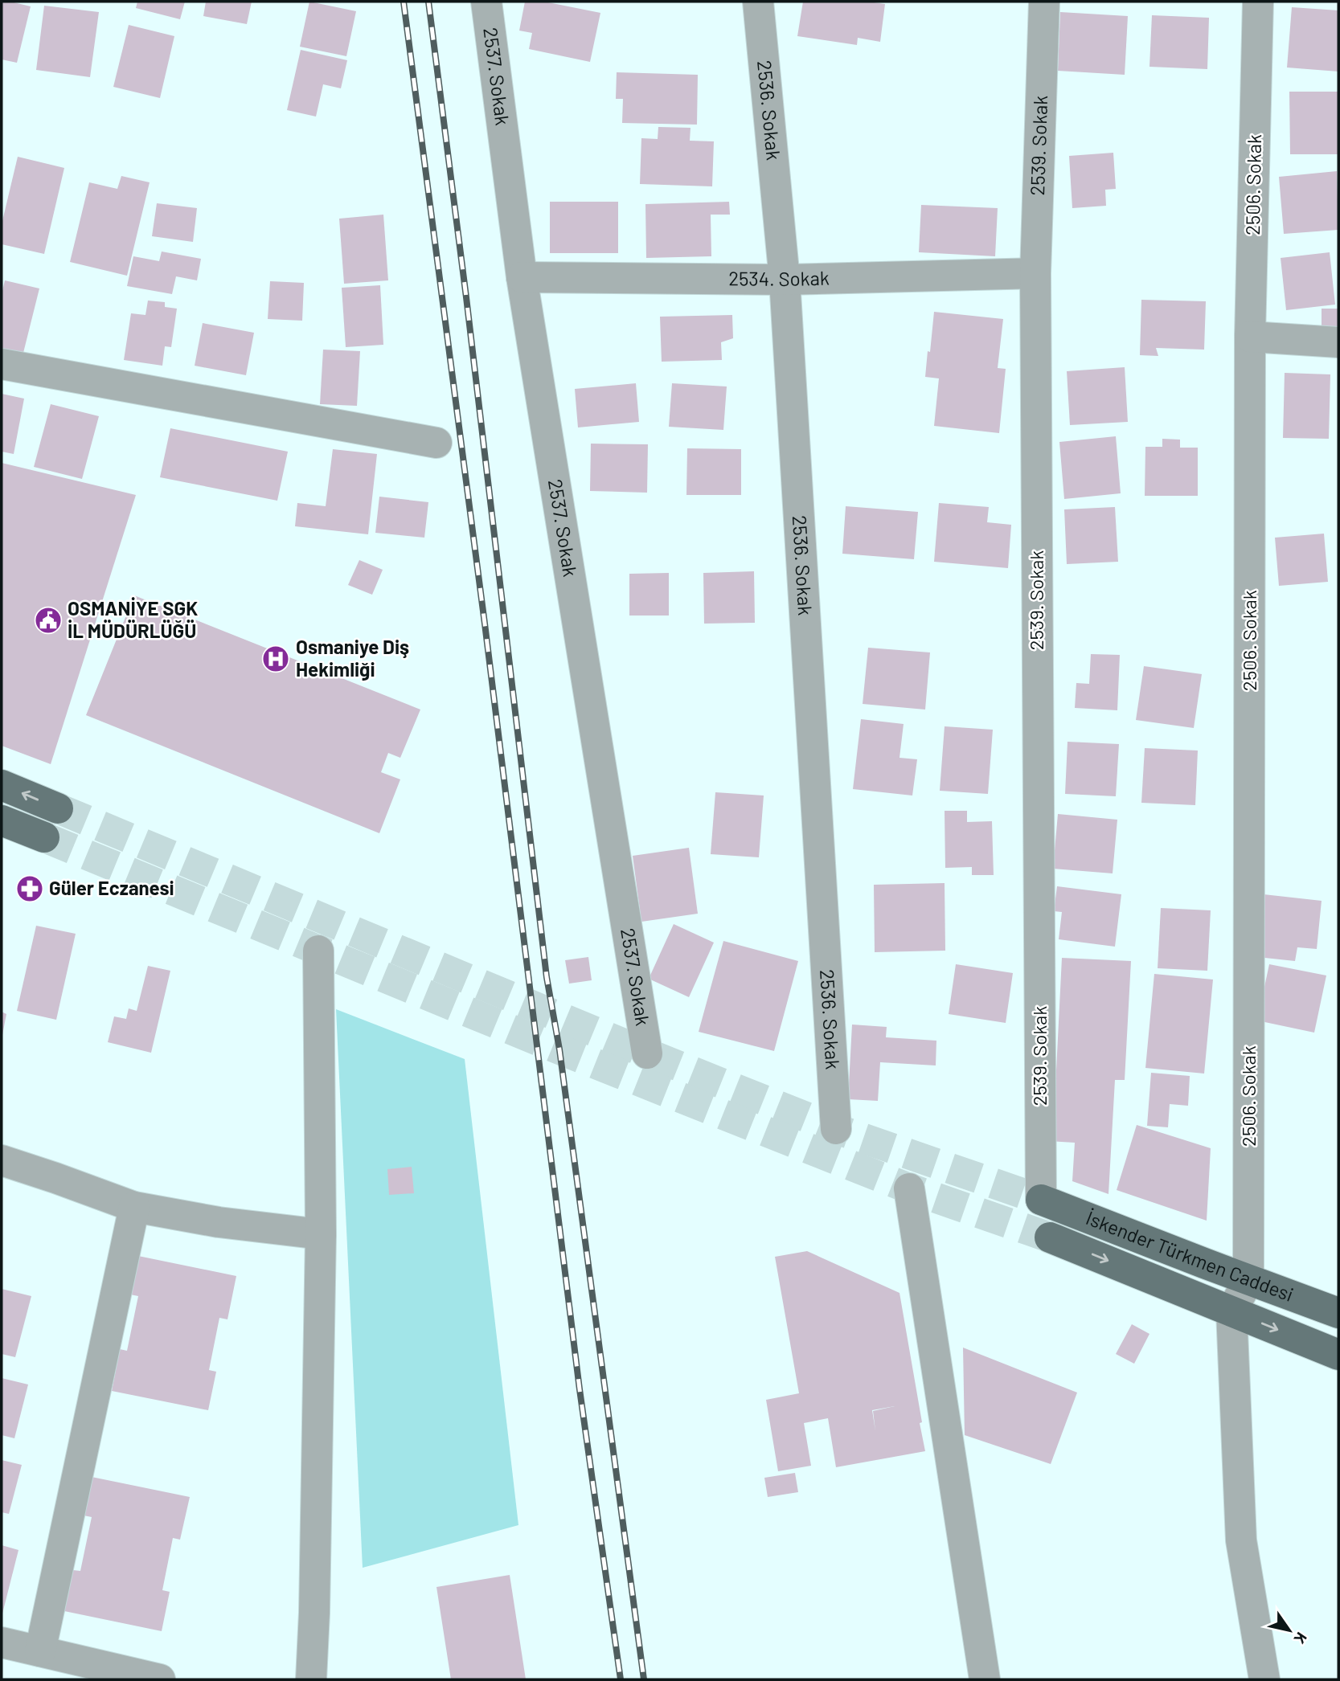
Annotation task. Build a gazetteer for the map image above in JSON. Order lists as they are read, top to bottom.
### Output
{
  "streets": {
    "main road": ["İskender Türkmen Caddesi"],
    "street": [
      "2537. Sokak",
      "2536. Sokak",
      "2539. Sokak",
      "2506. Sokak",
      "2534. Sokak"
    ]
  },
  "crossings": [
    ["2537. Sokak", "2534. Sokak"],
    ["2536. Sokak", "2534. Sokak"],
    ["2539. Sokak", "2534. Sokak"],
    ["2539. Sokak", "İskender Türkmen Caddesi"],
    ["2506. Sokak", "İskender Türkmen Caddesi"]
  ],
  "places": {
    "public building": ["OSMANİYE SGK İL MÜDÜRLÜĞÜ"],
    "hospital": ["Osmaniye Diş Hekimliği"],
    "pharmacy": ["Güler Eczanesi"]
  },
  "north": "bottom right"
}
